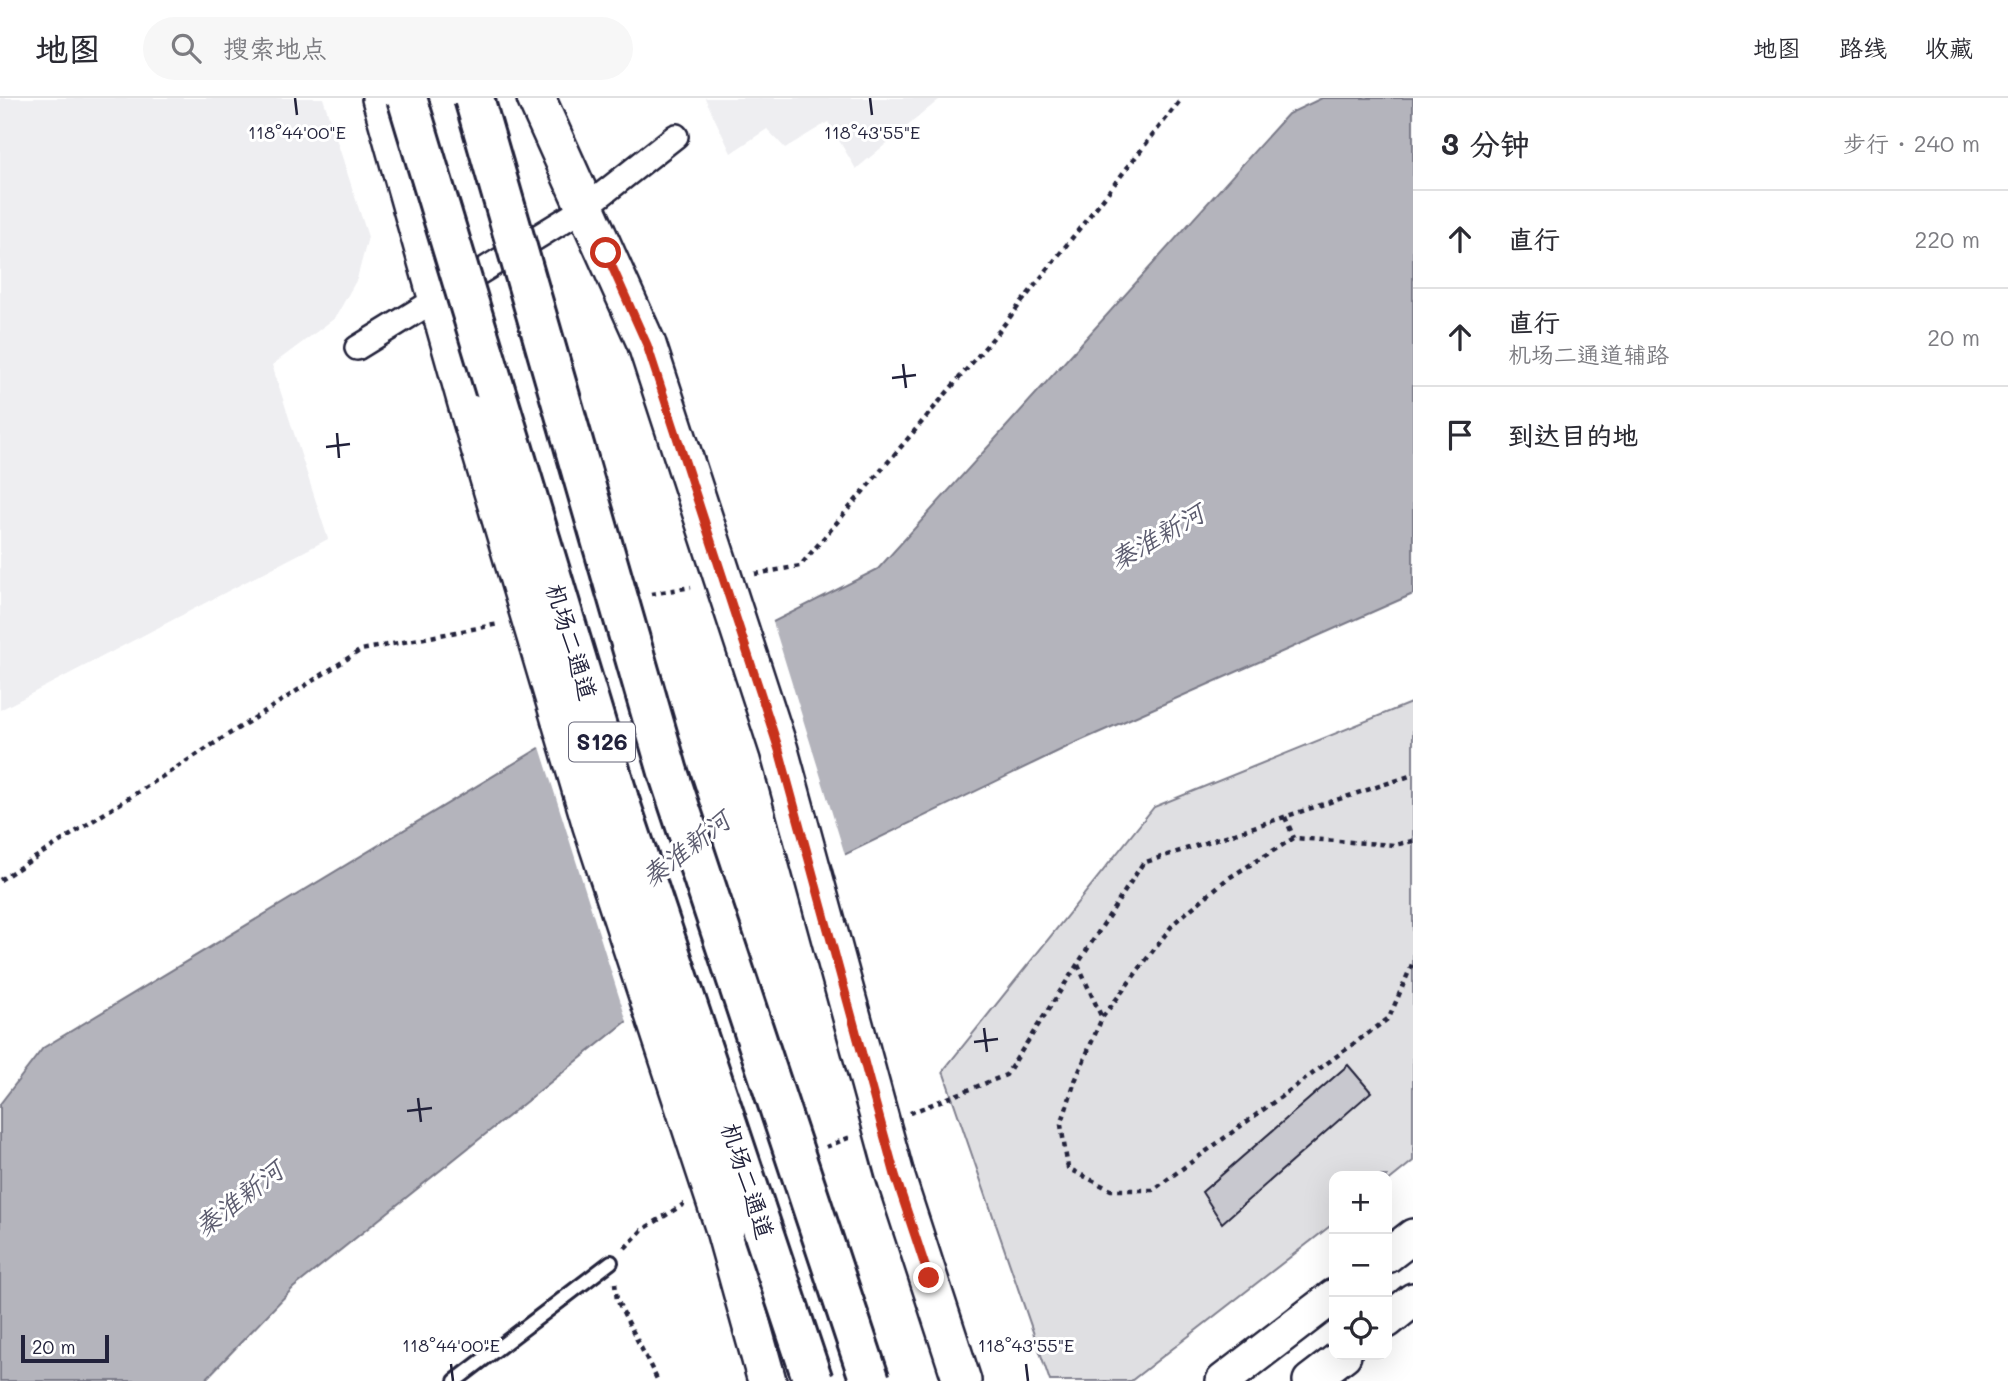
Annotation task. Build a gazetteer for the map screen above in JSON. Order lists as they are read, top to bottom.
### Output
{
  "streets": {
    "highway": ["机场二通道", "S126"]
  },
  "water": ["秦淮新河"],
  "scale_bar": "20 m",
  "page": {
    "header": "地图",
    "search": "搜索地点",
    "nav": ["地图", "路线", "收藏"],
    "heading": ["3 分钟", "步行 · 240 m"],
    "list": [
      ["直行", "220 m"],
      ["直行", "机场二通道辅路", "20 m"],
      "到达目的地"
    ],
    "map_buttons": ["+", "−"],
    "scale": "20 m"
  },
  "coordinates": ["118°44'00\"E", "118°43'55\"E"]
}
